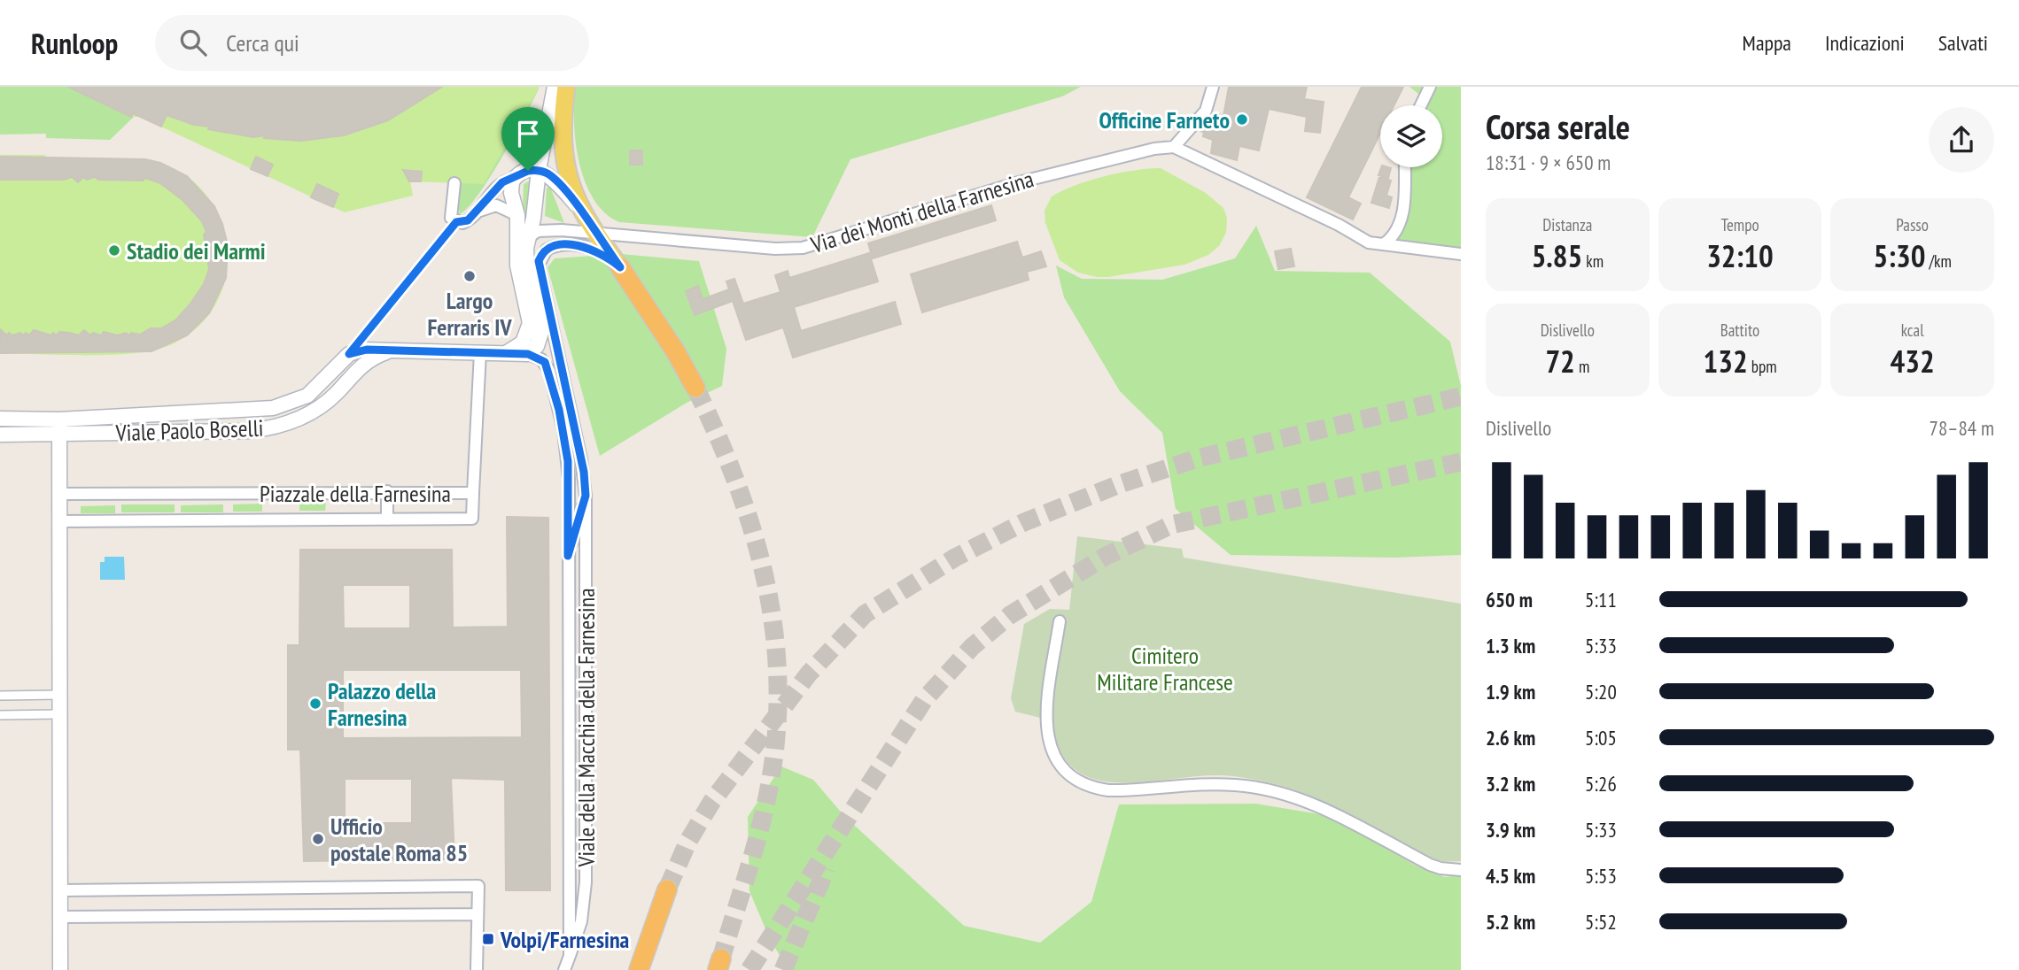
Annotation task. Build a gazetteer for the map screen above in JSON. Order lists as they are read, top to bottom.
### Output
{
  "streets": {
    "street": [
      "Via dei Monti della Farnesina",
      "Viale Paolo Boselli",
      "Piazzale della Farnesina",
      "Viale della Macchia della Farnesina"
    ]
  },
  "parks": ["Cimitero Militare Francese"],
  "places": {
    "other": [
      "Officine Farneto",
      "Stadio dei Marmi",
      "Largo Ferraris IV",
      "Palazzo della Farnesina",
      "Ufficio postale Roma 85"
    ],
    "transit": ["Volpi/Farnesina"]
  },
  "page": {
    "header": "Runloop",
    "search": "Cerca qui",
    "nav": ["Mappa", "Indicazioni", "Salvati"],
    "heading": ["Corsa serale", "18:31 · 9 × 650 m"],
    "stats": [
      ["Distanza", "5.85 km"],
      ["Tempo", "32:10"],
      ["Passo", "5:30 /km"],
      ["Dislivello", "72 m"],
      ["Battito", "132 bpm"],
      ["kcal", "432"]
    ],
    "chart": ["Dislivello", "78–84 m"],
    "list": [
      {
        "name": "650 m",
        "note": "5:11"
      },
      {
        "name": "1.3 km",
        "note": "5:33"
      },
      {
        "name": "1.9 km",
        "note": "5:20"
      },
      {
        "name": "2.6 km",
        "note": "5:05"
      },
      {
        "name": "3.2 km",
        "note": "5:26"
      },
      {
        "name": "3.9 km",
        "note": "5:33"
      },
      {
        "name": "4.5 km",
        "note": "5:53"
      },
      {
        "name": "5.2 km",
        "note": "5:52"
      }
    ]
  }
}
